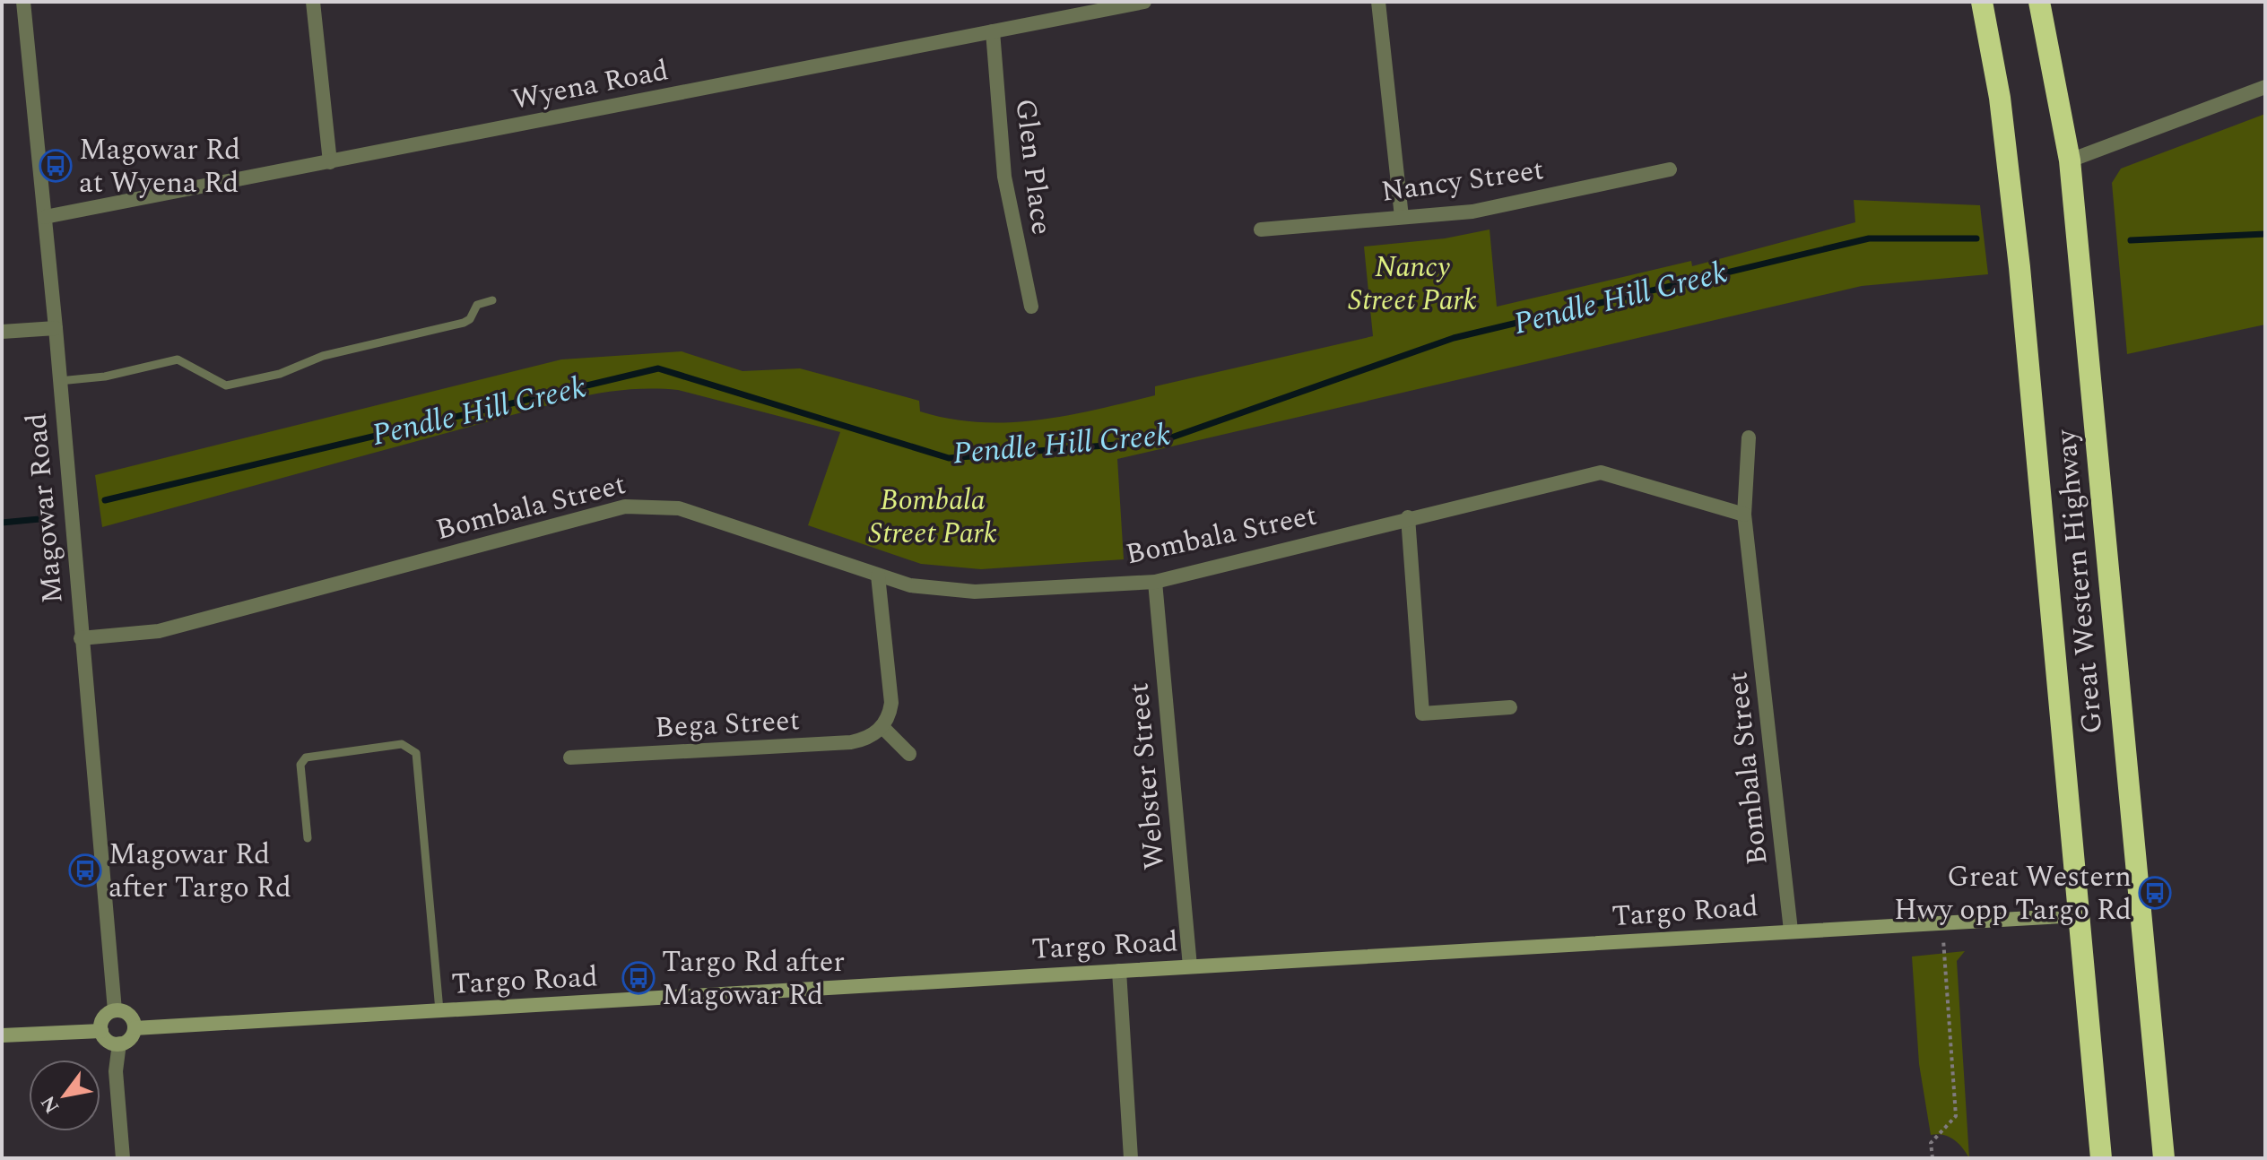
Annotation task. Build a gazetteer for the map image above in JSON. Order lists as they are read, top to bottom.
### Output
{
  "streets": {
    "highway": ["Great Western Highway"],
    "street": [
      "Wyena Road",
      "Glen Place",
      "Nancy Street",
      "Bombala Street",
      "Magowar Road",
      "Bega Street",
      "Webster Street",
      "Targo Road"
    ]
  },
  "crossings": [
    ["Wyena Road", "Glen Place"],
    ["Wyena Road", "Magowar Road"],
    ["Bombala Street", "Magowar Road"],
    ["Bombala Street", "Webster Street"],
    ["Bombala Street", "Targo Road"],
    ["Magowar Road", "Targo Road"],
    ["Great Western Highway", "Targo Road"],
    ["Webster Street", "Targo Road"]
  ],
  "water": ["Pendle Hill Creek"],
  "parks": ["Nancy Street Park", "Bombala Street Park"],
  "places": {
    "bus stop": [
      "Magowar Rd at Wyena Rd",
      "Magowar Rd after Targo Rd",
      "Great Western Hwy opp Targo Rd",
      "Targo Rd after Magowar Rd"
    ]
  },
  "north": "bottom left"
}
